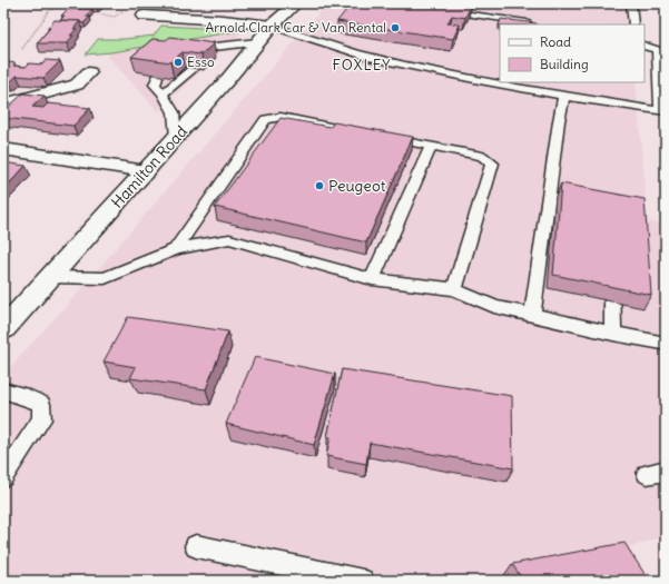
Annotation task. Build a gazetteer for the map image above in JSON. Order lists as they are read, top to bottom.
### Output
{
  "streets": {
    "street": ["Hamilton Road"]
  },
  "districts": ["FOXLEY"],
  "places": ["Arnold Clark Car & Van Rental", "Esso", "Peugeot"],
  "legend": ["Road", "Building"]
}
